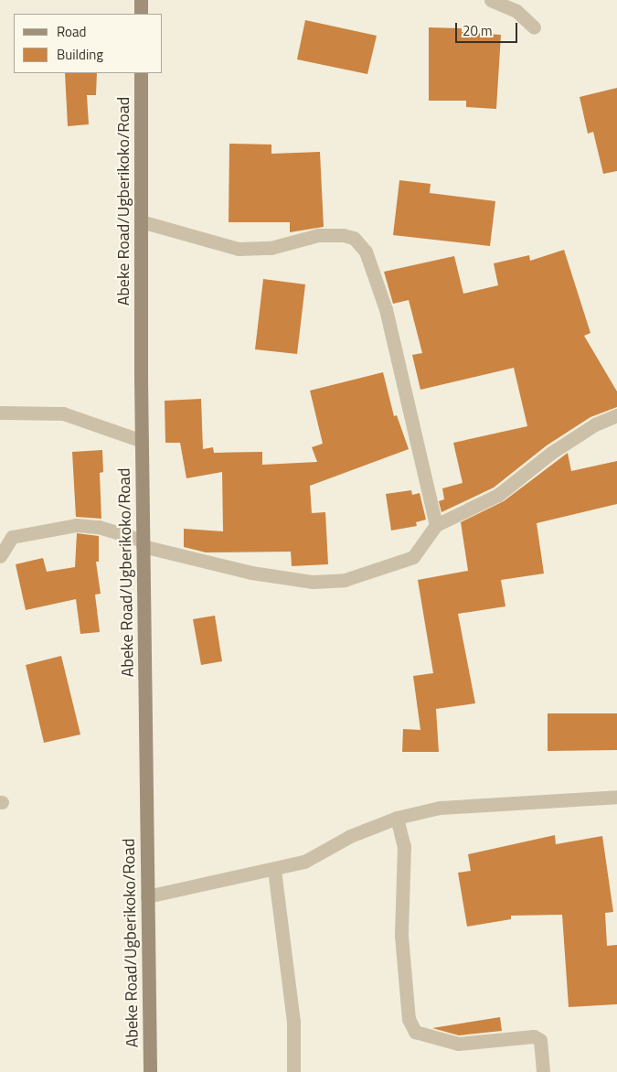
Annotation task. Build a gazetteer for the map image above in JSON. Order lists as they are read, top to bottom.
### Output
{
  "streets": {
    "street": ["Abeke Road/Ugberikoko/Road"]
  },
  "legend": ["Road", "Building"],
  "scale_bar": "20 m"
}
